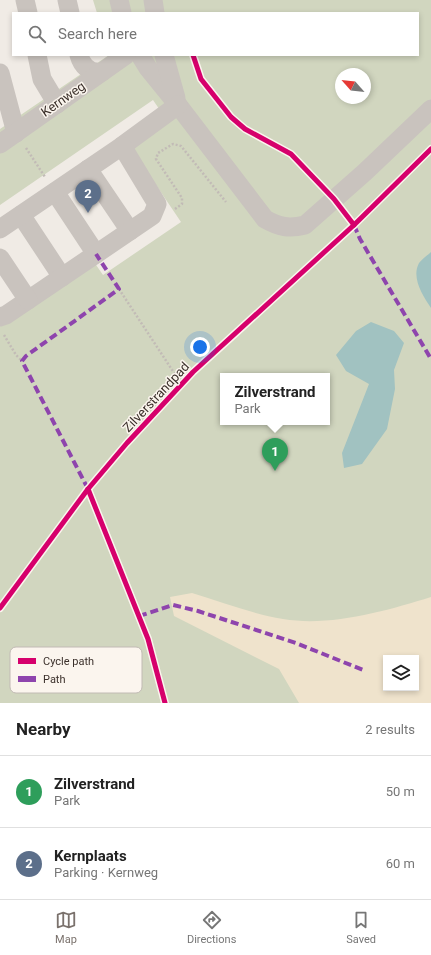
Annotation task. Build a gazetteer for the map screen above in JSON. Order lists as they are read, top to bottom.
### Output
{
  "streets": {
    "street": ["Kernweg"],
    "cycle path": ["Zilverstrandpad"]
  },
  "legend": ["Cycle path", "Path"],
  "north": "top left",
  "page": {
    "search": "Search here",
    "pins": ["2", "1"],
    "popup": ["Zilverstrand", "Park"],
    "heading": ["Nearby", "2 results"],
    "list": [
      {
        "mark": "1",
        "name": "Zilverstrand",
        "note": "Park",
        "value": "50 m"
      },
      {
        "mark": "2",
        "name": "Kernplaats",
        "note": "Parking · Kernweg",
        "value": "60 m"
      }
    ],
    "nav": ["Map", "Directions", "Saved"]
  }
}
